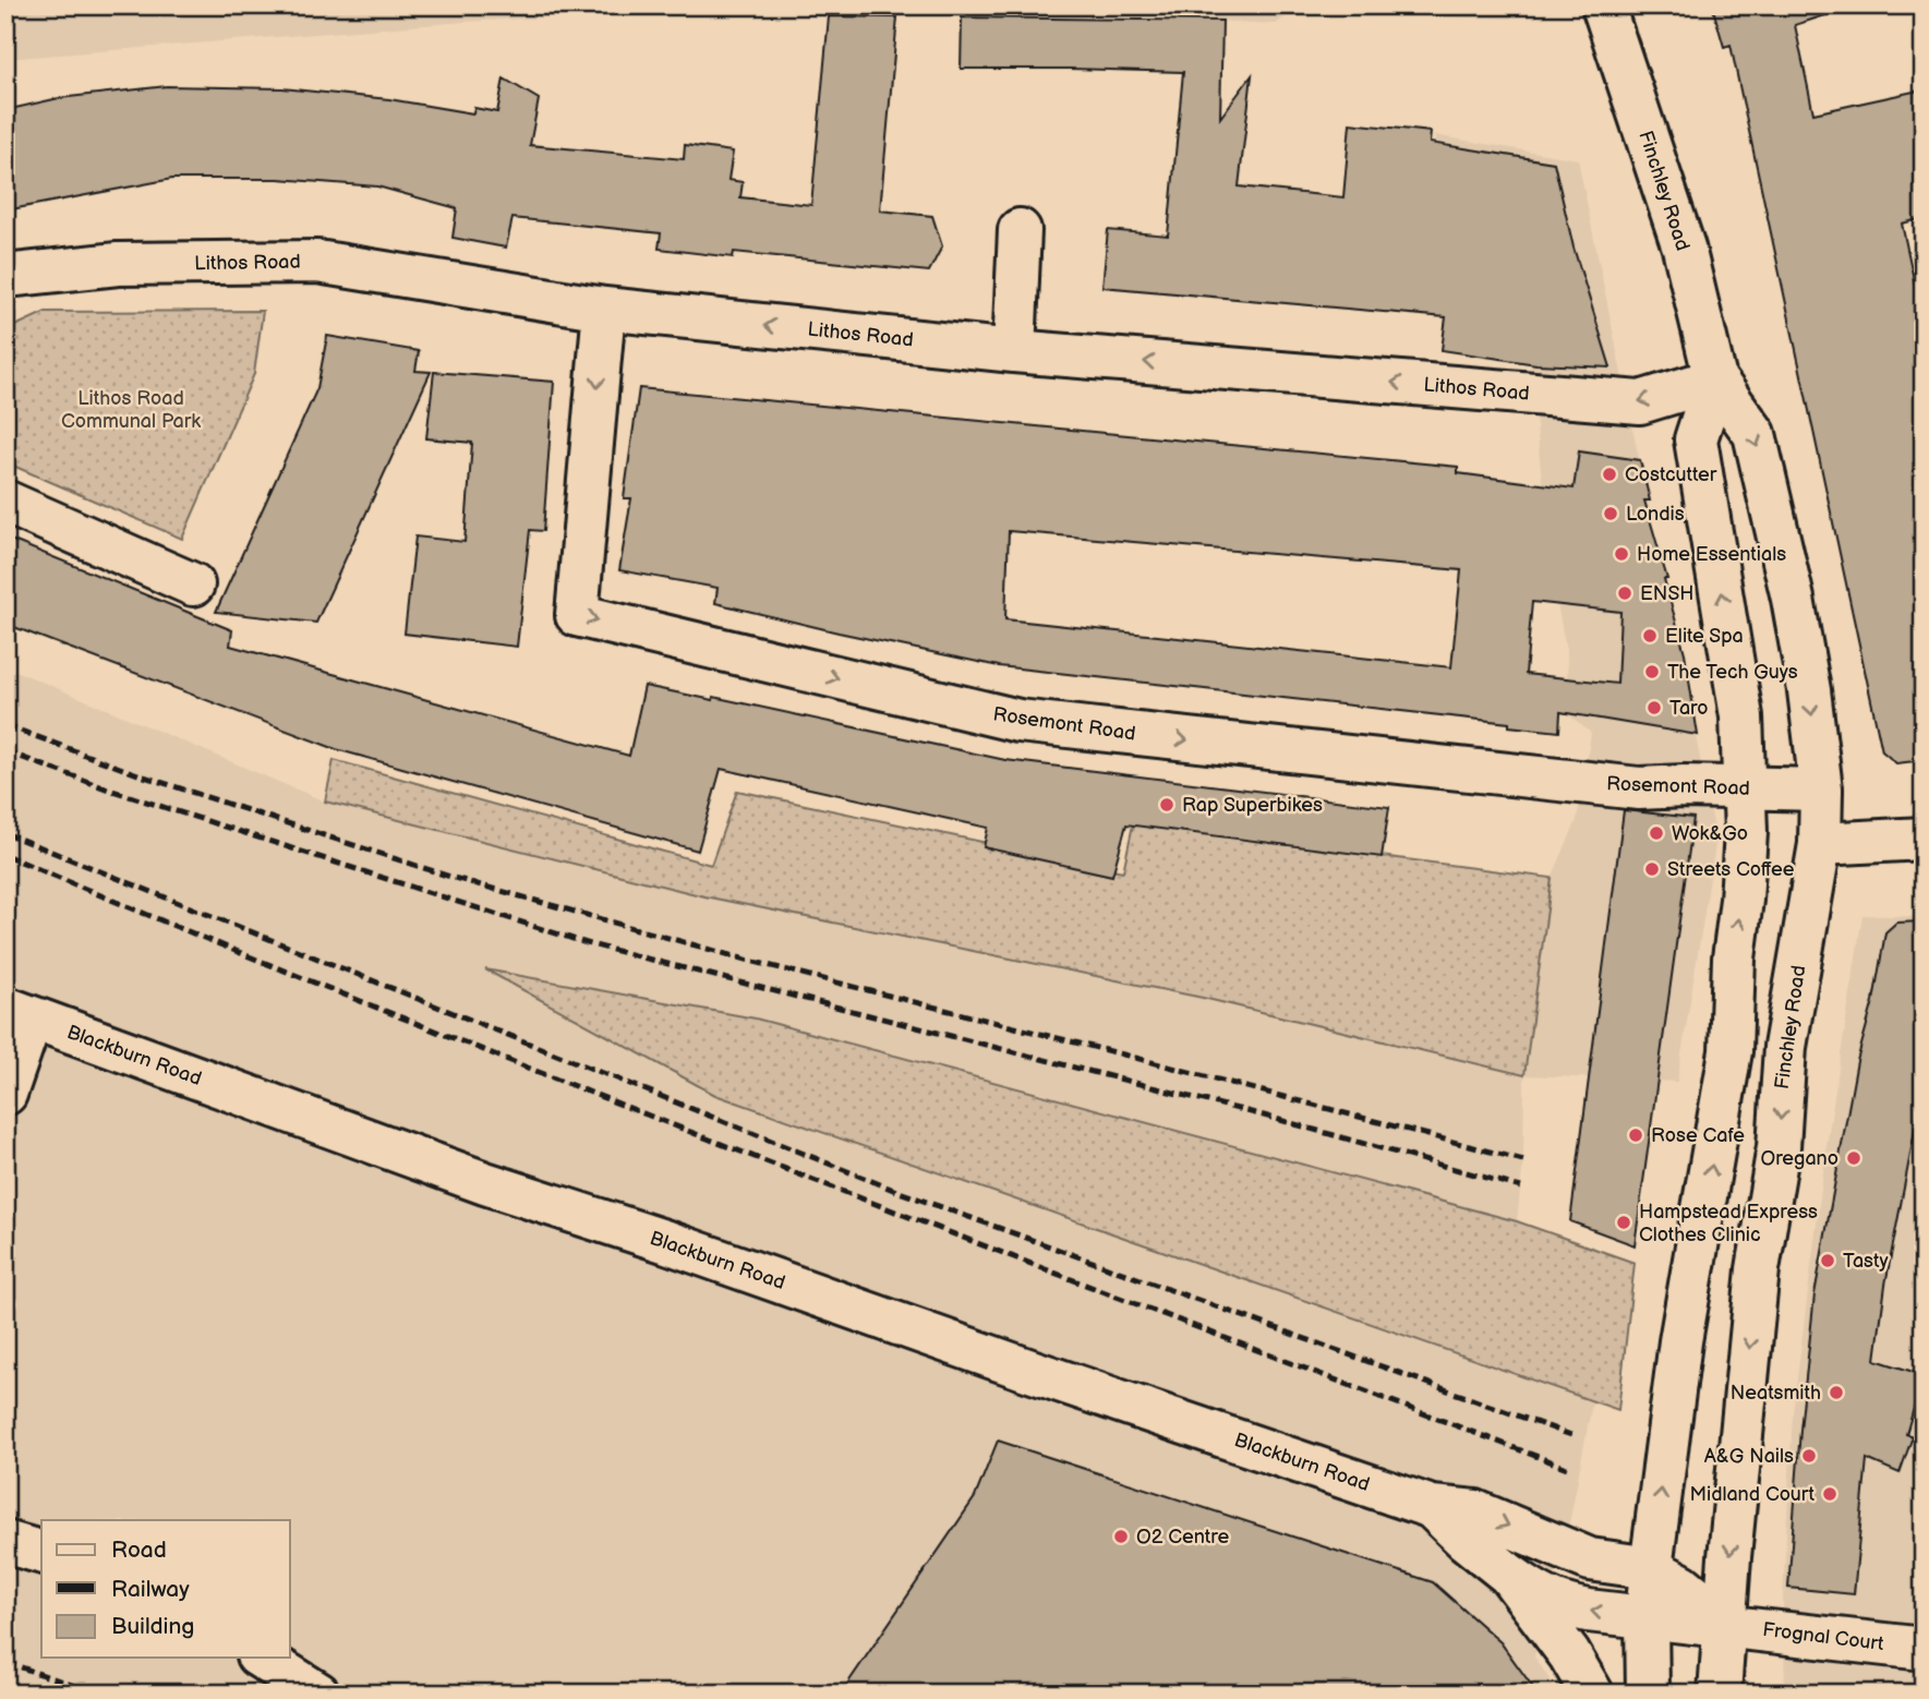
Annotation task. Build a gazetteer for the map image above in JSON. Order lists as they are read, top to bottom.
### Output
{
  "streets": {
    "main road": [
      "Finchley Road",
      "Lithos Road",
      "Rosemont Road",
      "Blackburn Road",
      "Frognal Court"
    ]
  },
  "crossings": [
    ["Finchley Road", "Lithos Road"],
    ["Finchley Road", "Rosemont Road"],
    ["Finchley Road", "Blackburn Road"],
    ["Finchley Road", "Frognal Court"],
    ["Lithos Road", "Rosemont Road"],
    ["Blackburn Road", "Frognal Court"]
  ],
  "one_way": ["Lithos Road", "Rosemont Road"],
  "parks": ["Lithos Road Communal Park"],
  "places": [
    "Costcutter",
    "Londis",
    "Home Essentials",
    "ENSH",
    "Elite Spa",
    "The Tech Guys",
    "Taro",
    "Rap Superbikes",
    "Wok&Go",
    "Streets Coffee",
    "Rose Cafe",
    "Oregano",
    "Hampstead Express Clothes Clinic",
    "Tasty",
    "Neatsmith",
    "A&G Nails",
    "Midland Court",
    "O2 Centre"
  ],
  "legend": ["Road", "Railway", "Building"]
}
